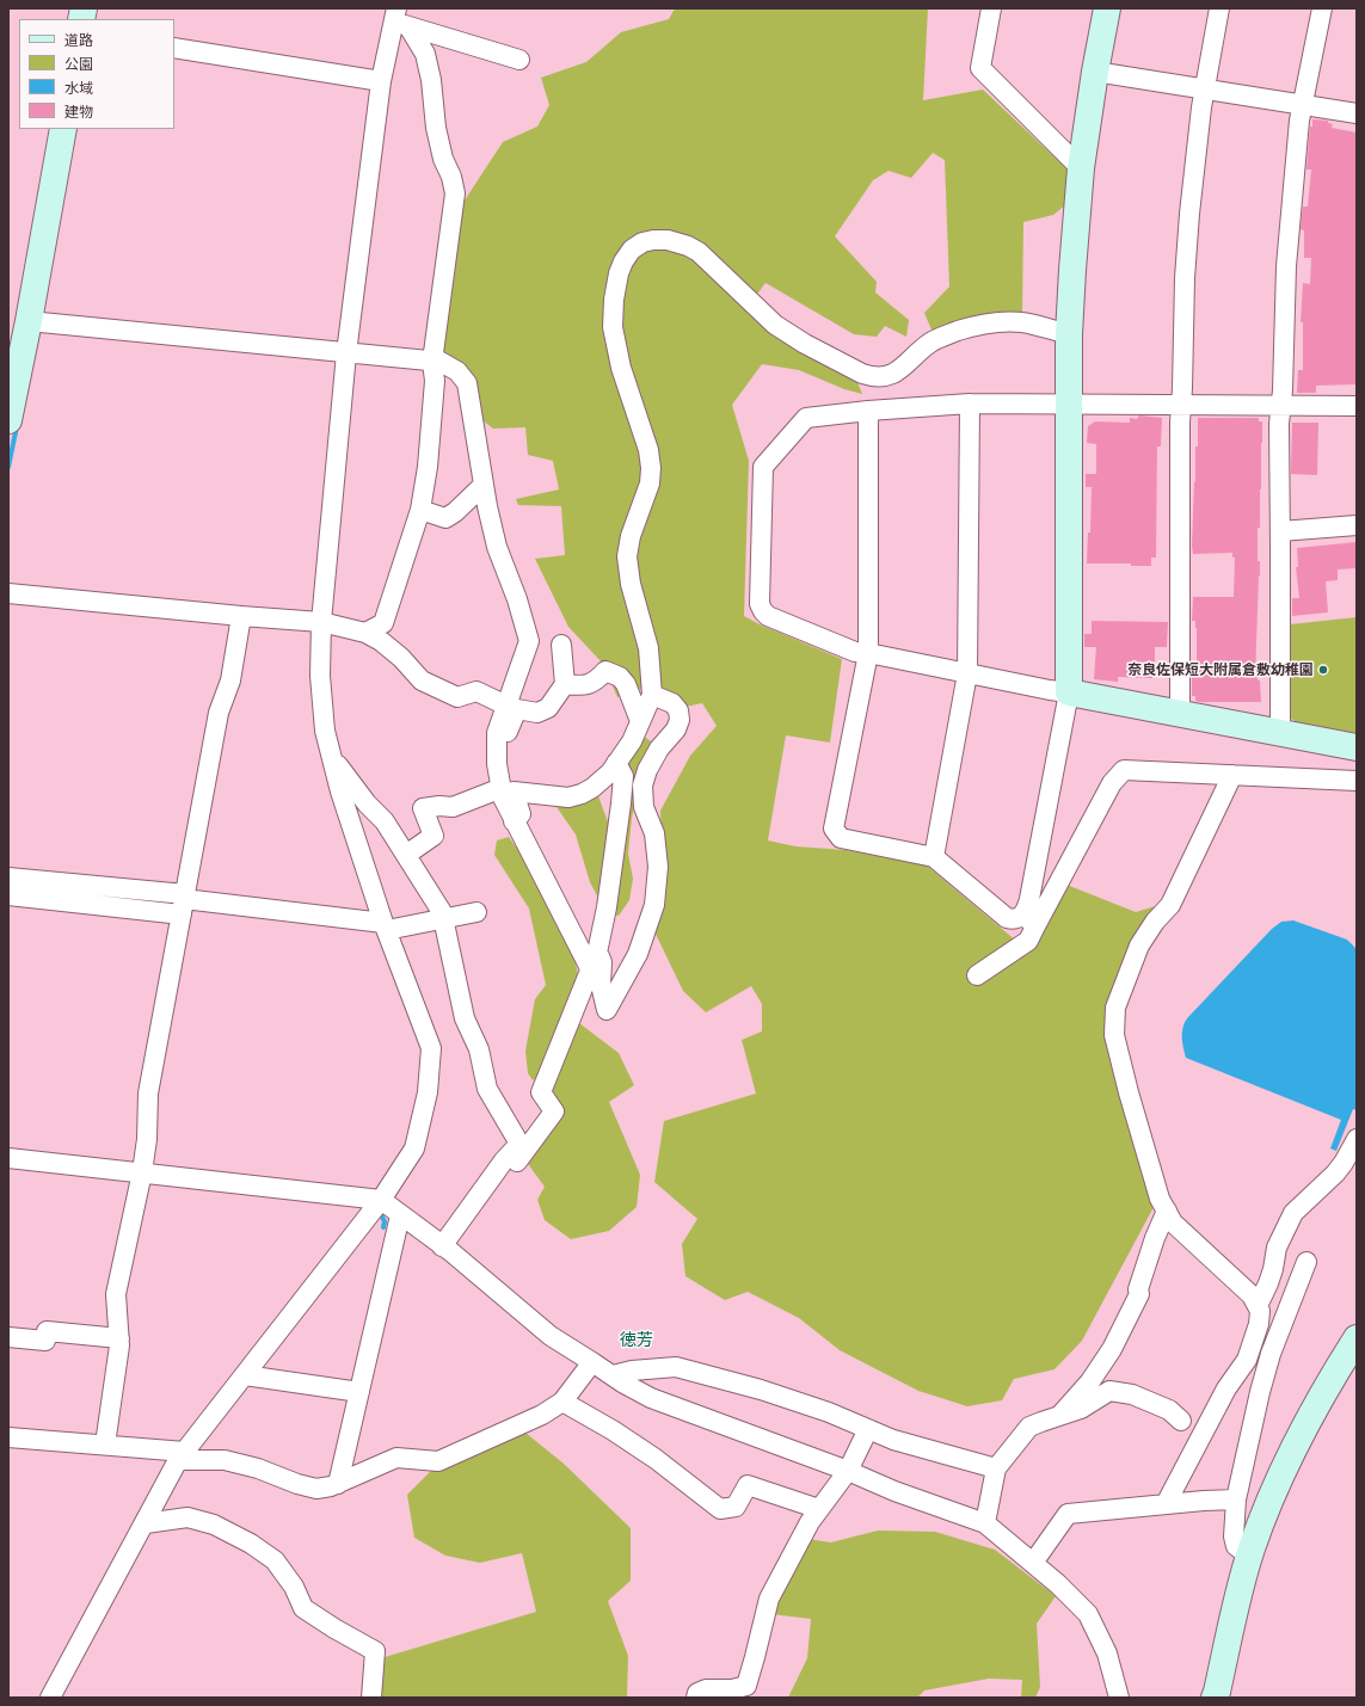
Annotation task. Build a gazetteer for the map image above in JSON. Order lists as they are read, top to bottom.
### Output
{
  "districts": ["徳芳"],
  "places": ["奈良佐保短大附属倉敷幼稚園"],
  "legend": [
    "道路",
    "公園",
    "水域",
    "建物"
  ]
}
